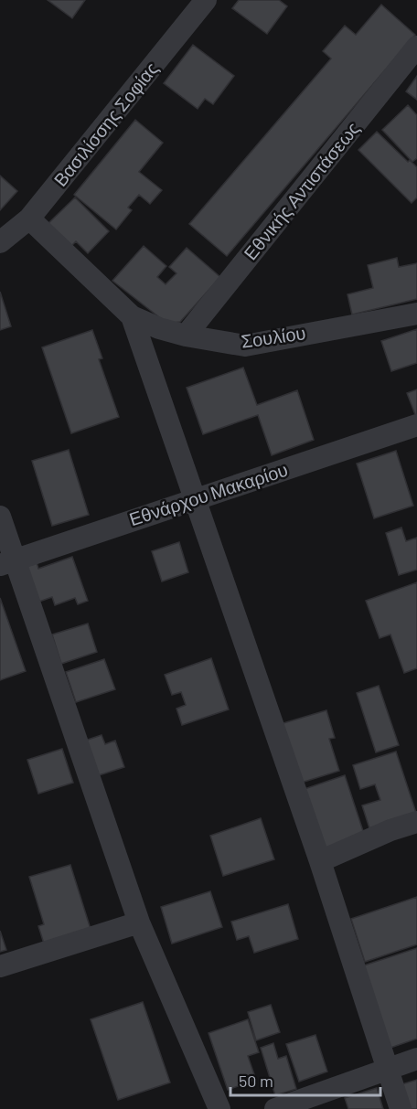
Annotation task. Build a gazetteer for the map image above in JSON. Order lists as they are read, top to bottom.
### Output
{
  "streets": {
    "street": [
      "Βασιλίσσης Σοφίας",
      "Εθνικής Αντιστάσεως",
      "Σουλίου",
      "Εθνάρχου Μακαρίου"
    ]
  },
  "crossings": [
    ["Βασιλίσσης Σοφίας", "Σουλίου"],
    ["Εθνικής Αντιστάσεως", "Σουλίου"],
    ["Σουλίου", "Εθνάρχου Μακαρίου"]
  ],
  "scale_bar": "50 m"
}
